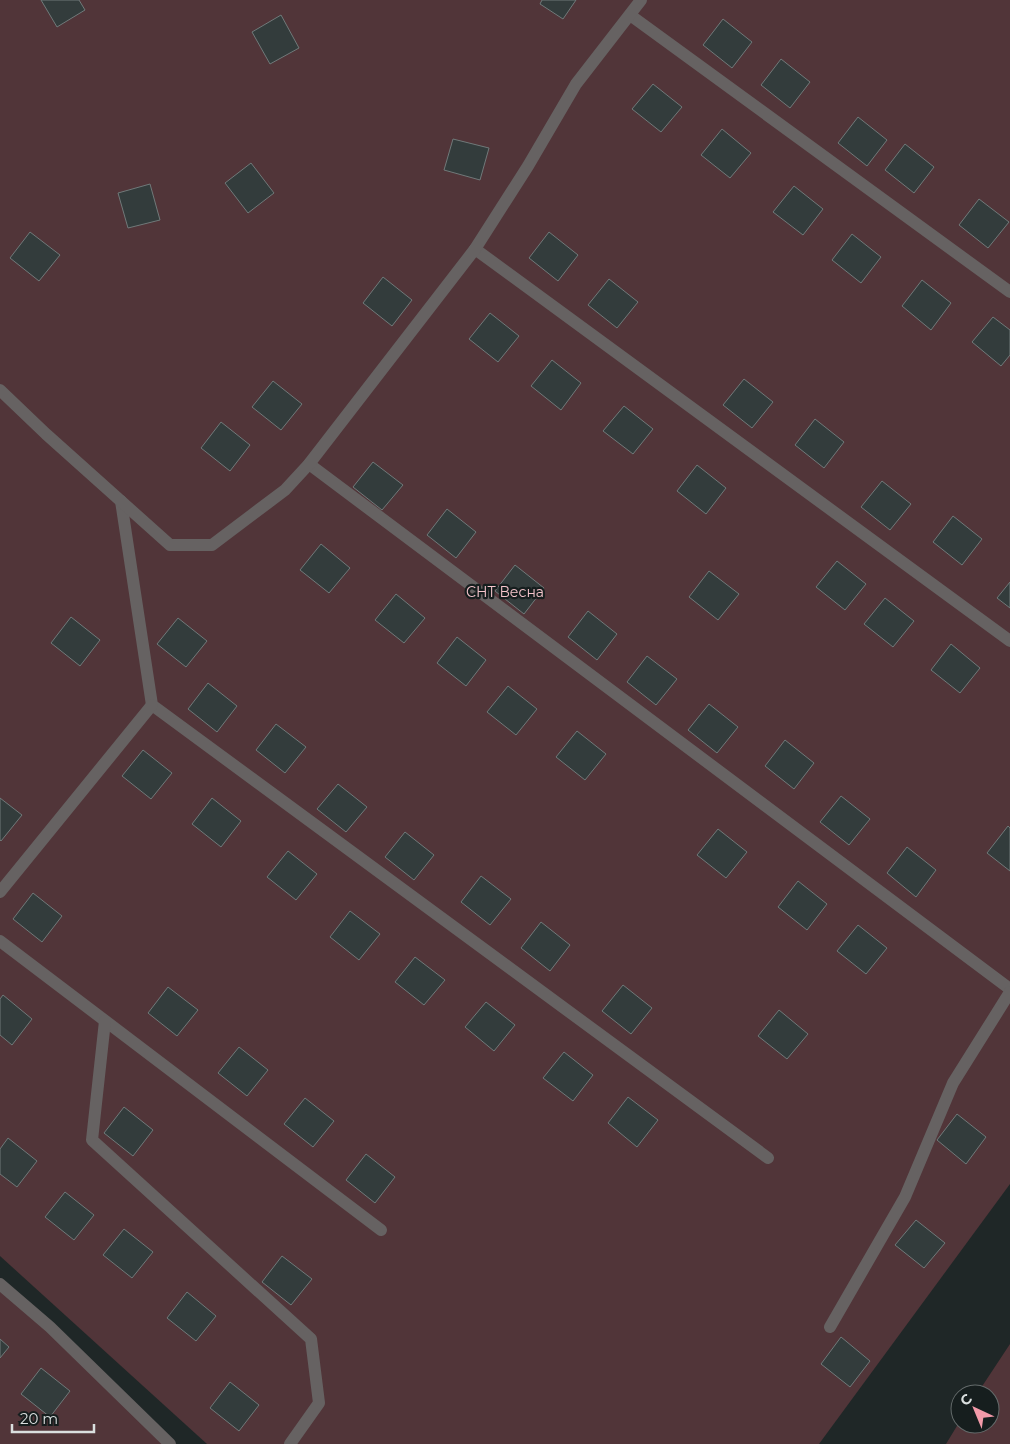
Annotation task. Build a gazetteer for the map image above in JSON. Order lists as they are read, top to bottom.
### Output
{
  "parks": ["СНТ Весна"],
  "scale_bar": "20 m",
  "north": "top left"
}
